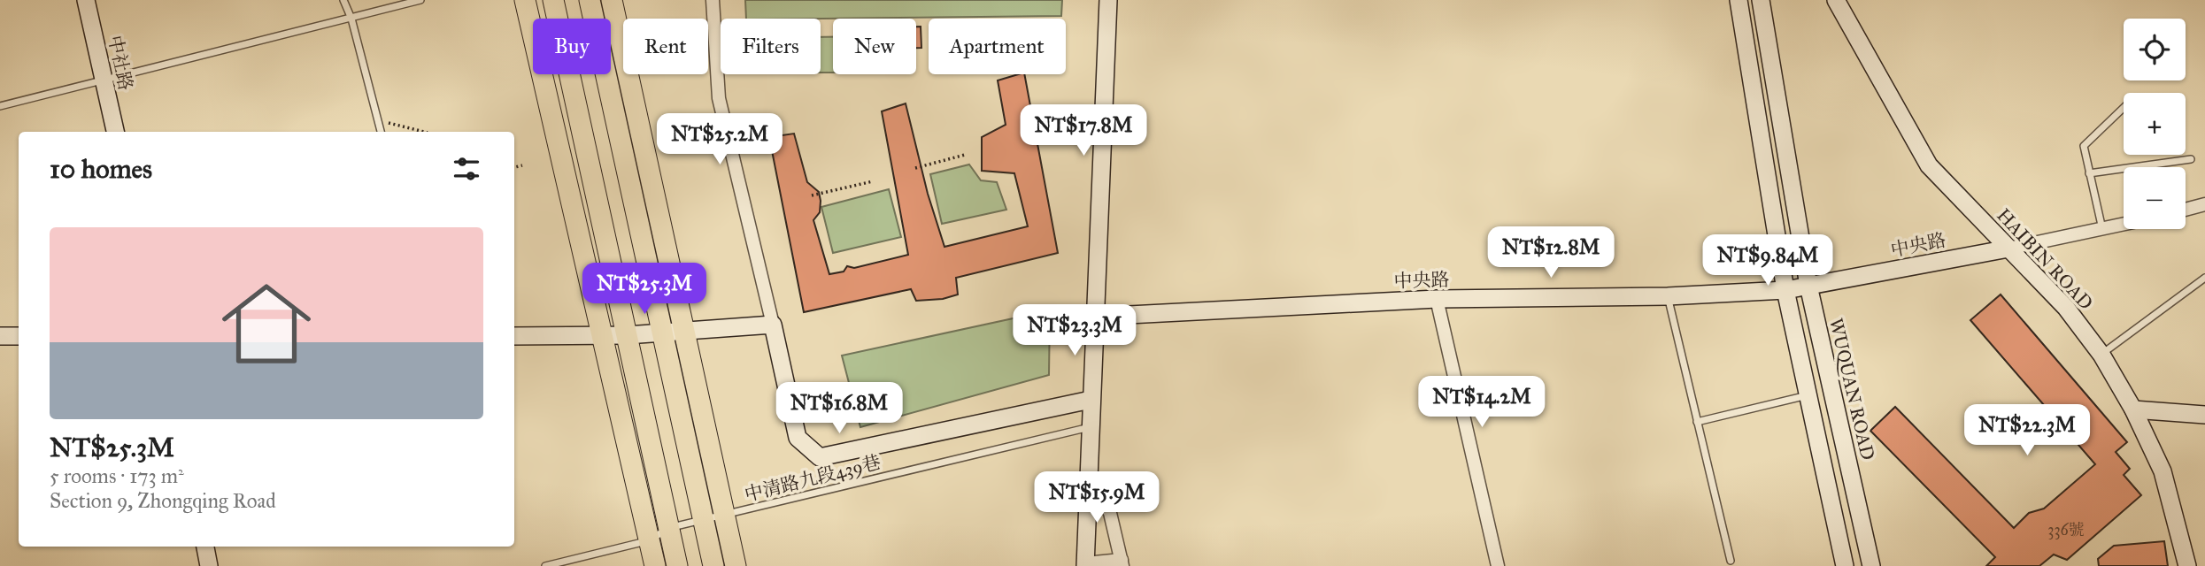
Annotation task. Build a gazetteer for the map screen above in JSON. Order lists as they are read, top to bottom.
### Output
{
  "streets": {
    "street": [
      "中社路",
      "中央路",
      "HAIBIN ROAD",
      "WUQUAN ROAD"
    ],
    "lane": ["中清路九段439巷"]
  },
  "crossings": [
    ["中央路", "HAIBIN ROAD"],
    ["中央路", "WUQUAN ROAD"]
  ],
  "house_numbers": ["336號"],
  "page": {
    "map_buttons": ["+", "−"],
    "chip": [
      "Buy",
      "Rent",
      "Filters",
      "New",
      "Apartment"
    ],
    "price": [
      "NT$17.8M",
      "NT$25.2M",
      "NT$12.8M",
      "NT$9.84M",
      "NT$25.3M",
      "NT$23.3M",
      "NT$14.2M",
      "NT$16.8M",
      "NT$22.3M",
      "NT$15.9M"
    ],
    "heading": "10 homes",
    "list": [
      {
        "name": "NT$25.3M",
        "note": "5 rooms · 173 m² · Section 9, Zhongqing Road"
      }
    ]
  }
}
